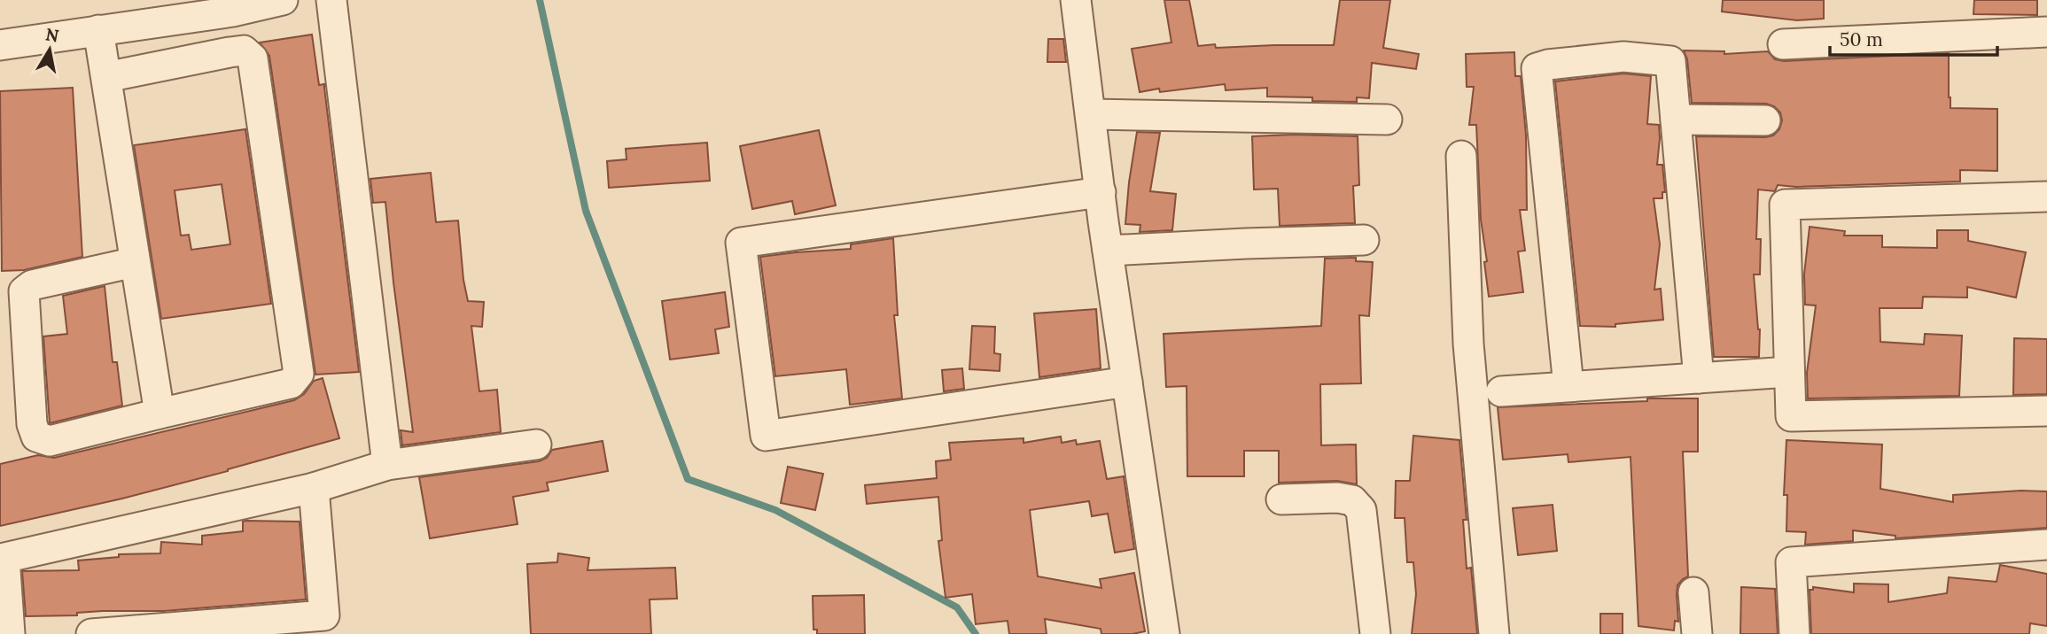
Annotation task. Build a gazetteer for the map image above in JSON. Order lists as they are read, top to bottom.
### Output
{
  "scale_bar": "50 m",
  "north": "top"
}
